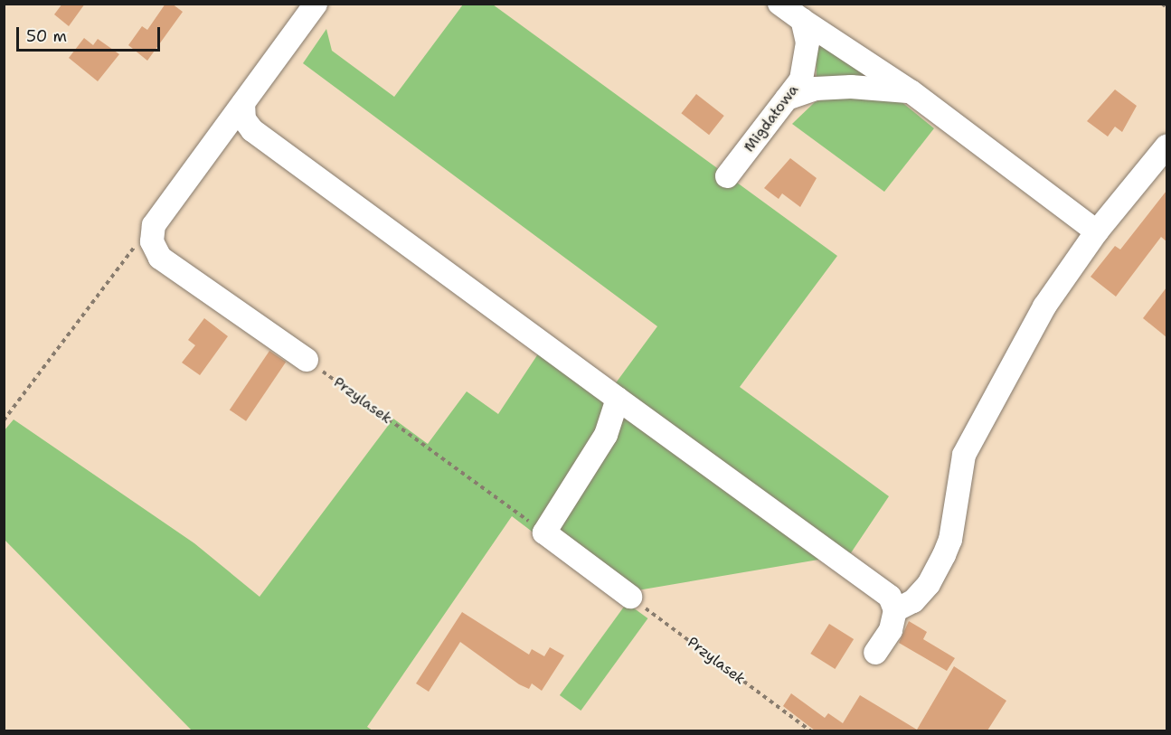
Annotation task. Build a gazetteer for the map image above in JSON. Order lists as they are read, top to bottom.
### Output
{
  "streets": {
    "street": ["Migdałowa"],
    "path": ["Przylasek"]
  },
  "scale_bar": "50 m"
}
